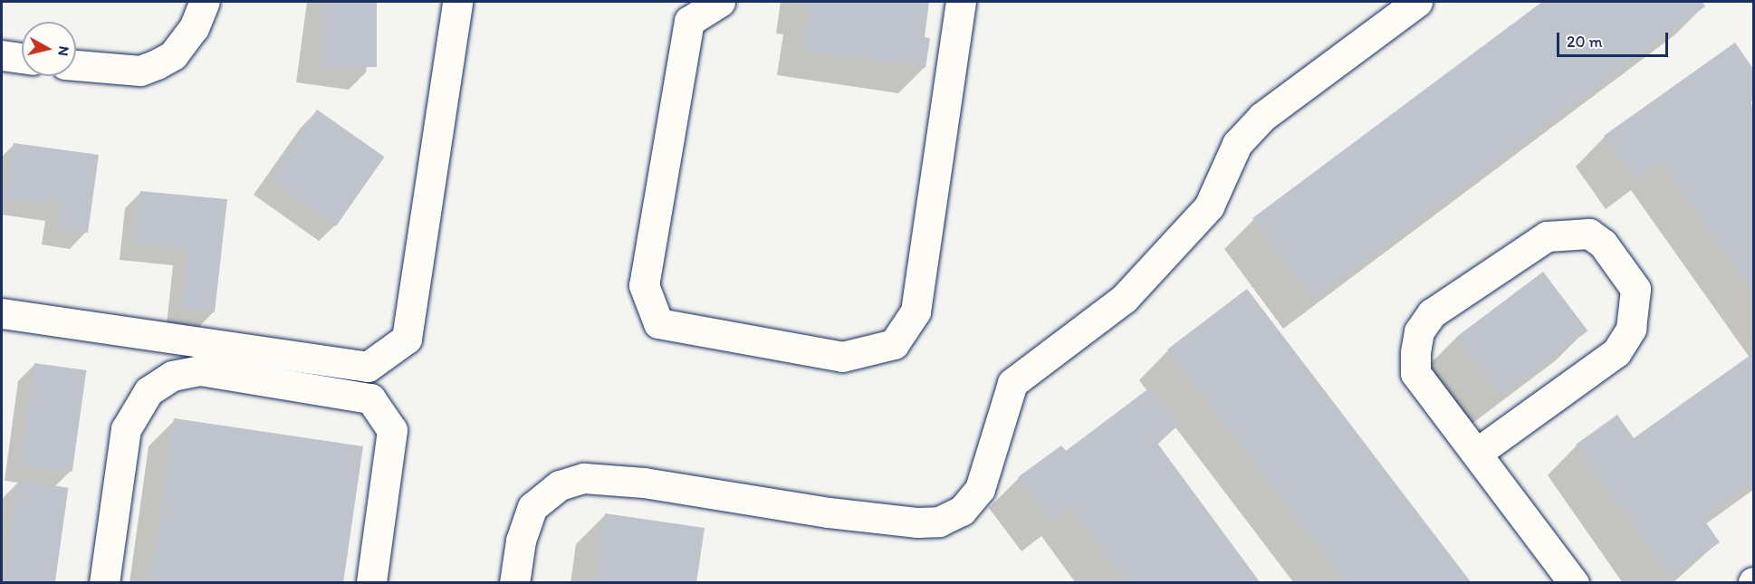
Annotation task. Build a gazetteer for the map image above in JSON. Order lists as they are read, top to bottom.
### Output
{
  "scale_bar": "20 m",
  "north": "right"
}
